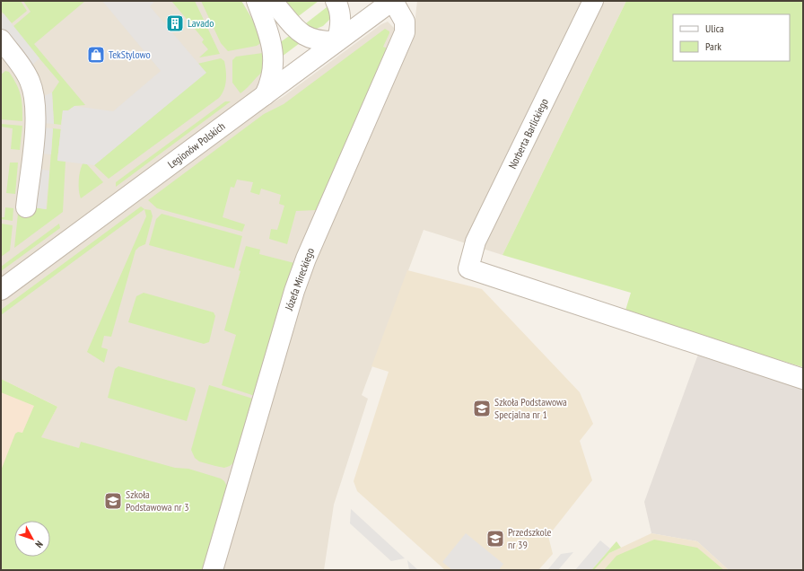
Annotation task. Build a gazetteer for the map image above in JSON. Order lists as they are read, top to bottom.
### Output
{
  "streets": {
    "street": ["Norberta Barlickiego", "Legionów Polskich", "Józefa Mireckiego"]
  },
  "crossings": [
    ["Legionów Polskich", "Józefa Mireckiego"]
  ],
  "places": {
    "building": ["Lavado"],
    "shop": ["TekStylowo"],
    "school or university": ["Szkoła Podstawowa Specjalna nr 1", "Szkoła Podstawowa nr 3", "Przedszkole nr 39"]
  },
  "legend": ["Ulica", "Park"],
  "north": "bottom right"
}
